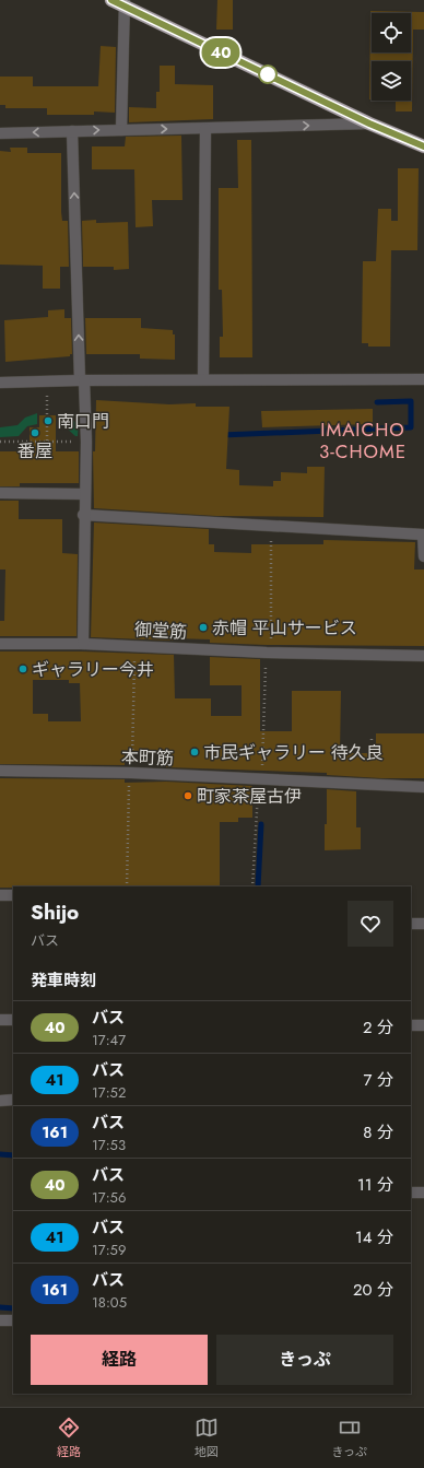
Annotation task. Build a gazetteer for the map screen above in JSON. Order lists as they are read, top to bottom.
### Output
{
  "streets": {
    "street": ["御堂筋", "本町筋"]
  },
  "districts": ["IMAICHO 3-CHOME"],
  "places": [
    "南口門",
    "番屋",
    "赤帽 平山サービス",
    "ギャラリー今井",
    "市民ギャラリー 待久良",
    "町家茶屋古伊"
  ],
  "lines": ["bus line 40"],
  "page": {
    "on_map": "40",
    "heading": [
      ["Shijo", "バス"],
      "発車時刻"
    ],
    "list": [
      {
        "mark": "40",
        "name": "バス",
        "note": "17:47",
        "value": "2 分"
      },
      {
        "mark": "41",
        "name": "バス",
        "note": "17:52",
        "value": "7 分"
      },
      {
        "mark": "161",
        "name": "バス",
        "note": "17:53",
        "value": "8 分"
      },
      {
        "mark": "40",
        "name": "バス",
        "note": "17:56",
        "value": "11 分"
      },
      {
        "mark": "41",
        "name": "バス",
        "note": "17:59",
        "value": "14 分"
      },
      {
        "mark": "161",
        "name": "バス",
        "note": "18:05",
        "value": "20 分"
      }
    ],
    "buttons": ["経路", "きっぷ"],
    "tabs": ["経路", "地図", "きっぷ"]
  }
}
